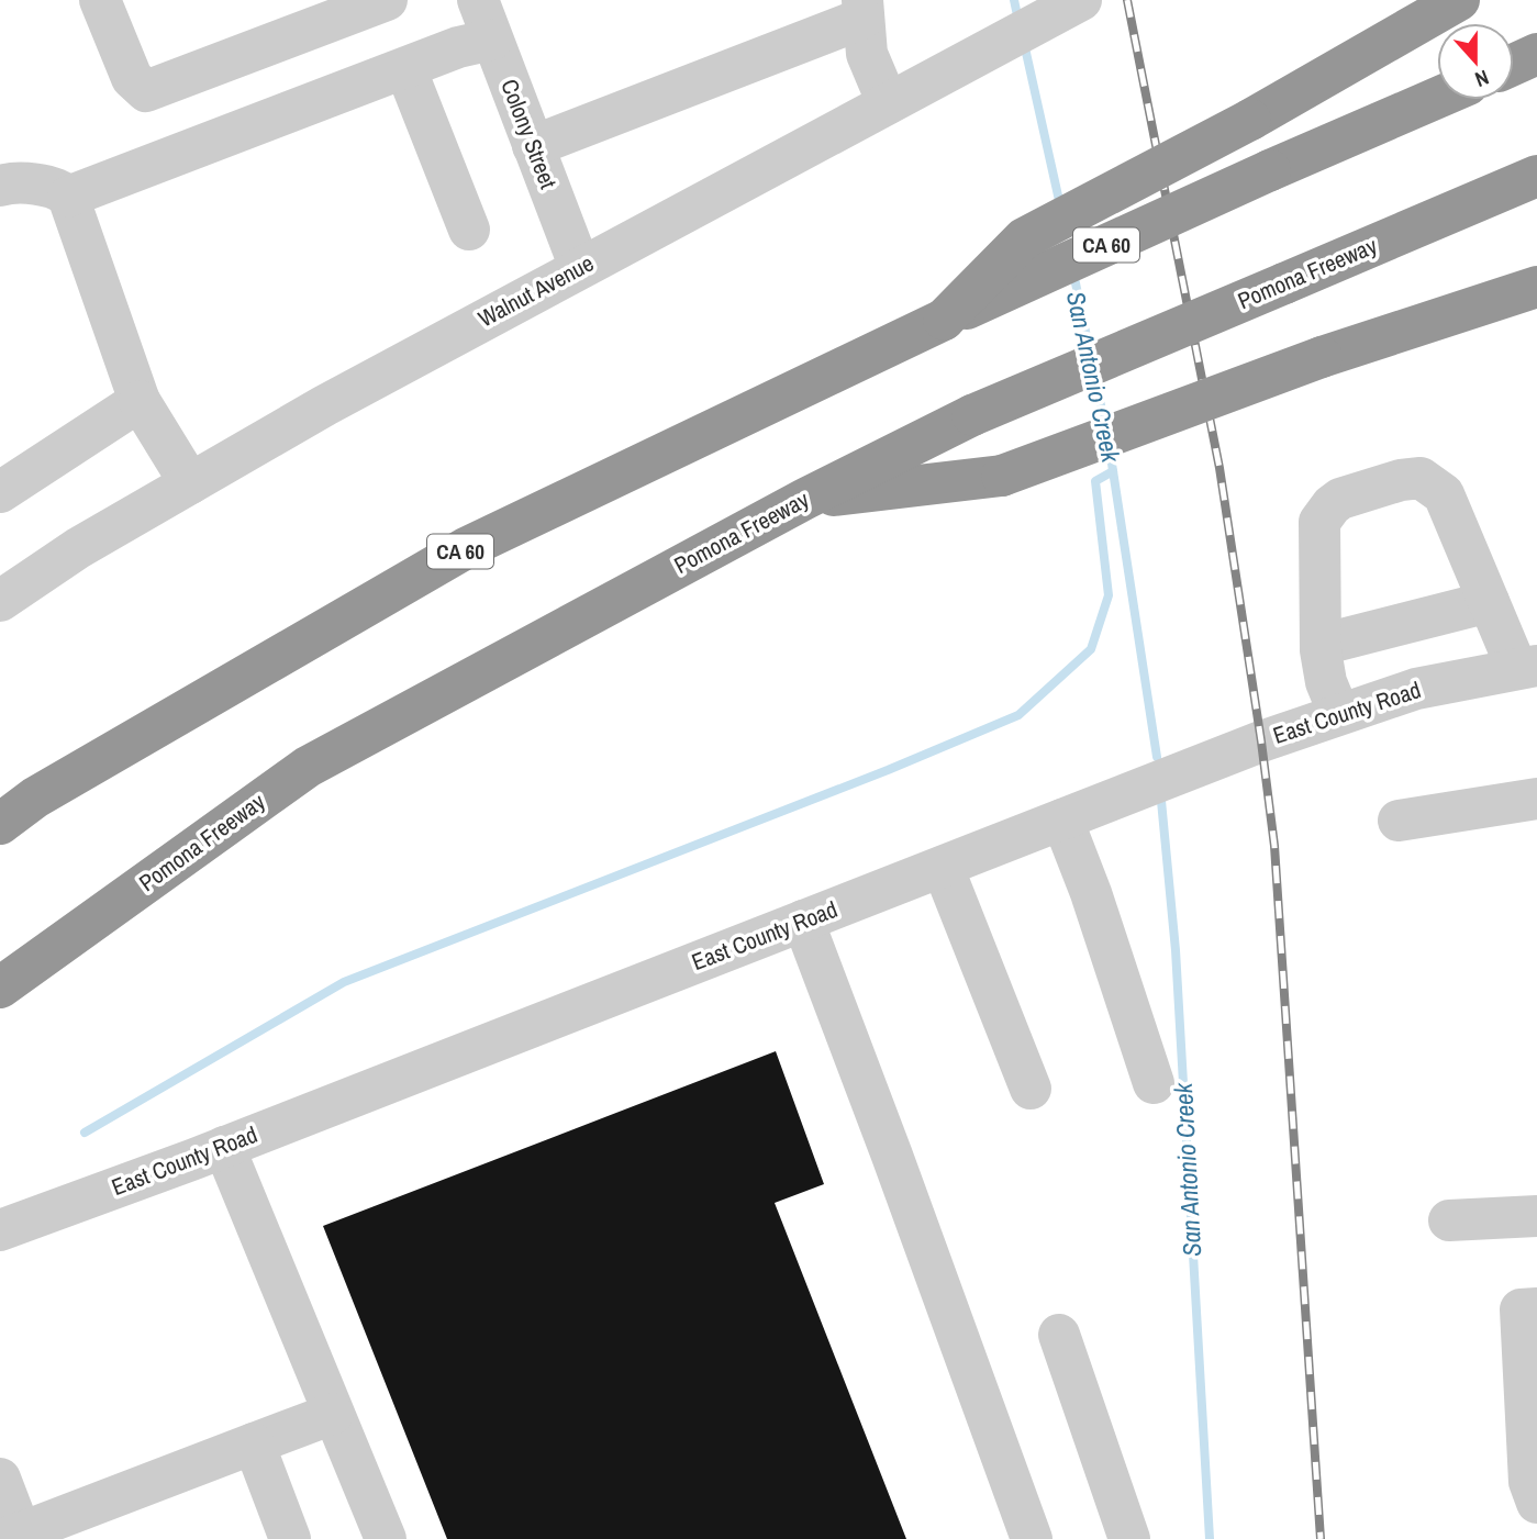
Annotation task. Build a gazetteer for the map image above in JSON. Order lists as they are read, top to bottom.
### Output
{
  "streets": {
    "highway": ["CA 60", "Pomona Freeway"],
    "street": ["Colony Street", "Walnut Avenue", "East County Road"]
  },
  "crossings": [
    ["Colony Street", "Walnut Avenue"]
  ],
  "water": ["San Antonio Creek"],
  "north": "bottom"
}
